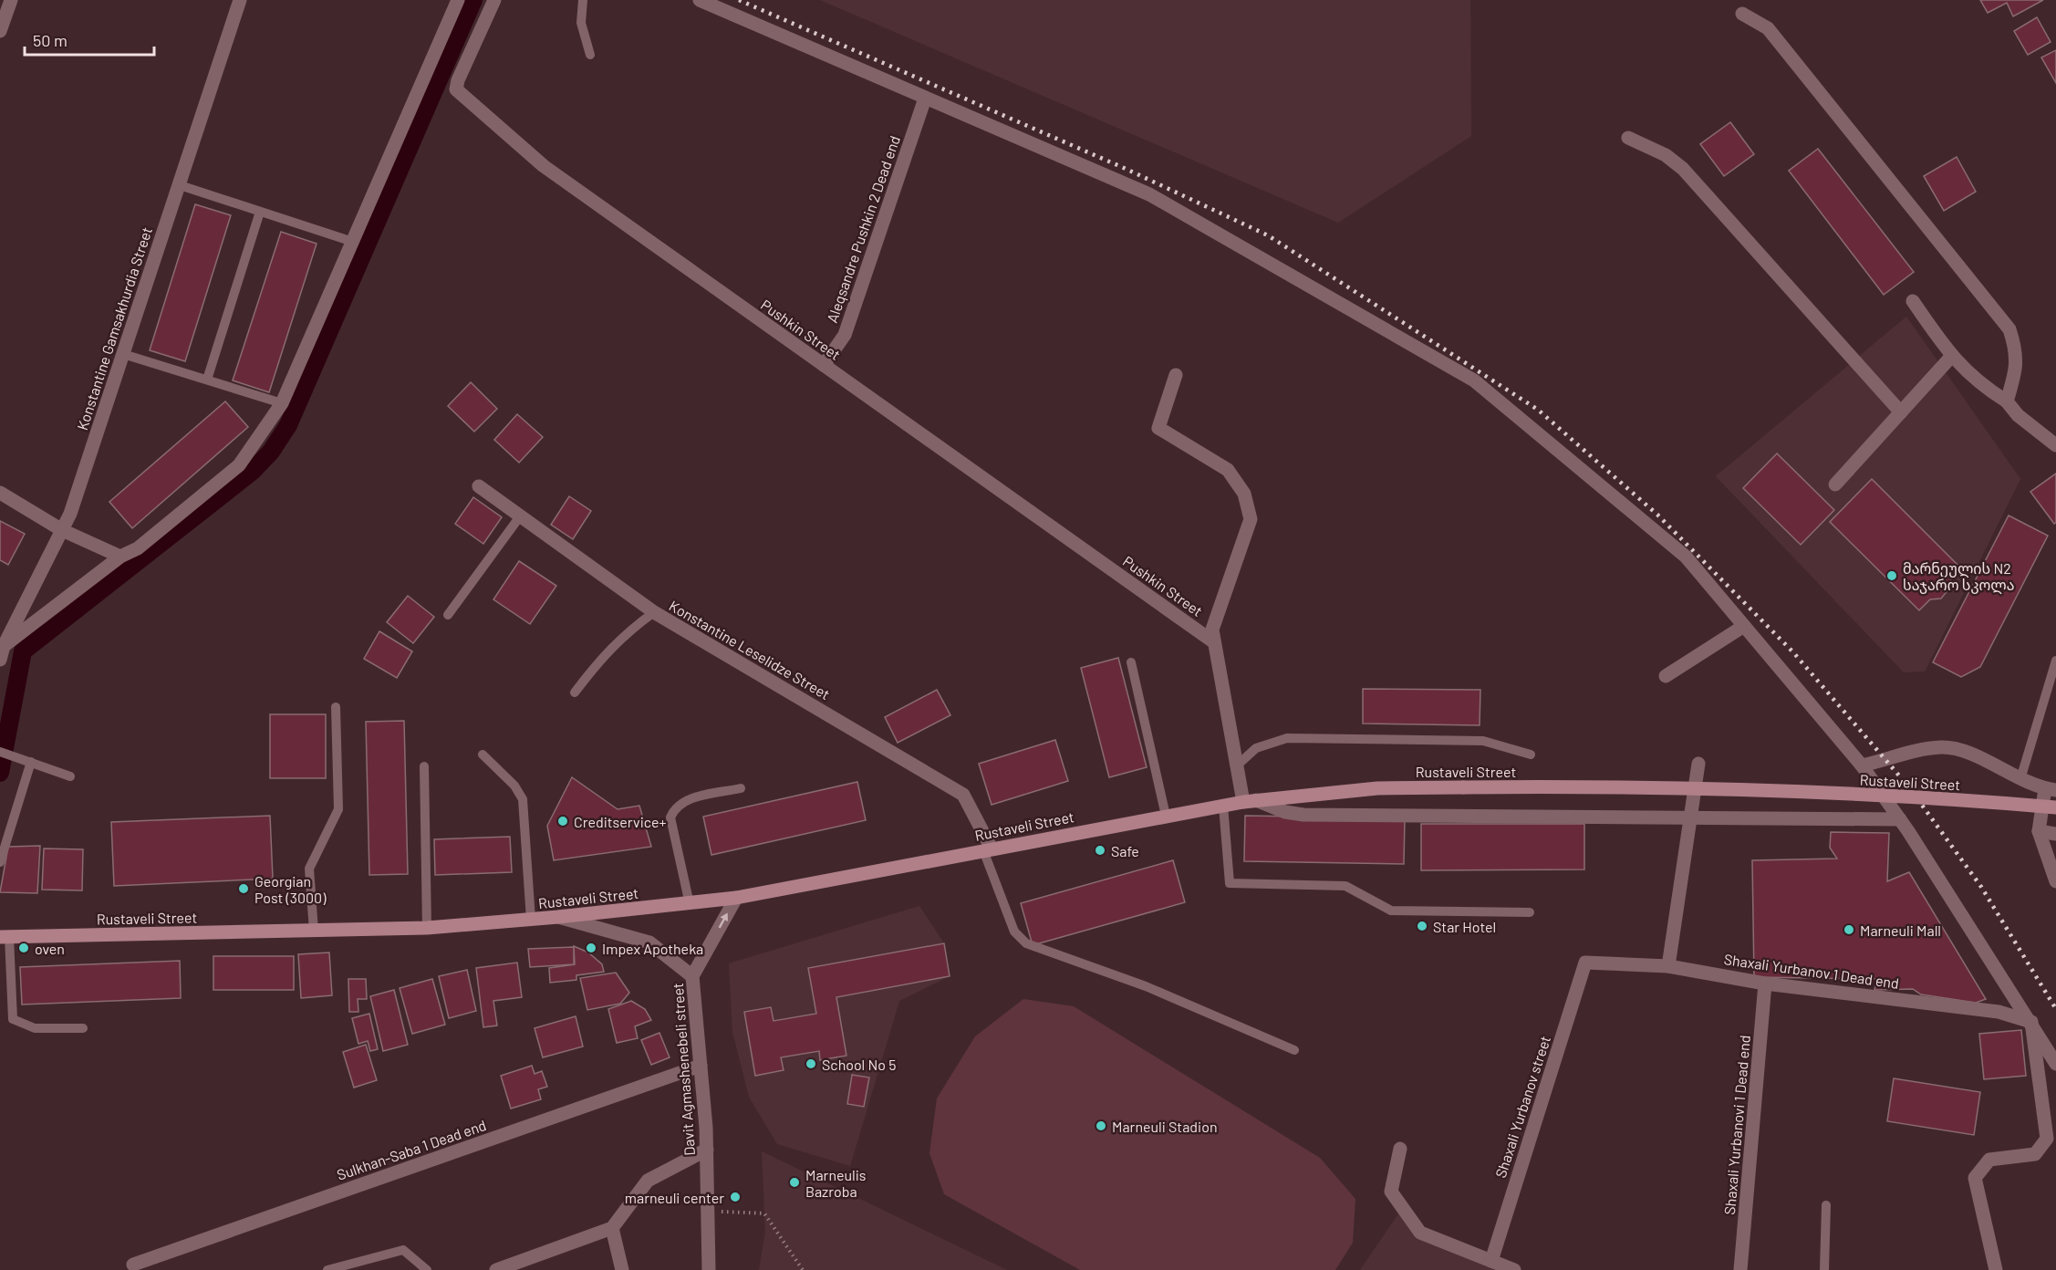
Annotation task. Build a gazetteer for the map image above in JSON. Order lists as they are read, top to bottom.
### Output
{
  "streets": {
    "main road": ["Rustaveli Street"],
    "street": [
      "Aleqsandre Pushkin 2 Dead end",
      "Konstantine Gamsakhurdia Street",
      "Pushkin Street",
      "Konstantine Leselidze Street",
      "Shaxali Yurbanov 1 Dead end",
      "Davit Agmashenebeli street",
      "Shaxali Yurbanov street",
      "Shaxali Yurbanovi 1 Dead end",
      "Sulkhan-Saba 1 Dead end"
    ]
  },
  "crossings": [
    ["Aleqsandre Pushkin 2 Dead end", "Pushkin Street"],
    ["Konstantine Leselidze Street", "Rustaveli Street"],
    ["Rustaveli Street", "Davit Agmashenebeli street"],
    ["Shaxali Yurbanov 1 Dead end", "Shaxali Yurbanov street"],
    ["Shaxali Yurbanov 1 Dead end", "Shaxali Yurbanovi 1 Dead end"],
    ["Davit Agmashenebeli street", "Sulkhan-Saba 1 Dead end"]
  ],
  "places": [
    "მარნეულის N2 საჯარო სკოლა",
    "Creditservice+",
    "Safe",
    "Georgian Post (3000)",
    "Star Hotel",
    "Marneuli Mall",
    "oven",
    "Impex Apotheka",
    "School No 5",
    "Marneuli Stadion",
    "Marneulis Bazroba",
    "marneuli center"
  ],
  "scale_bar": "50 m"
}
